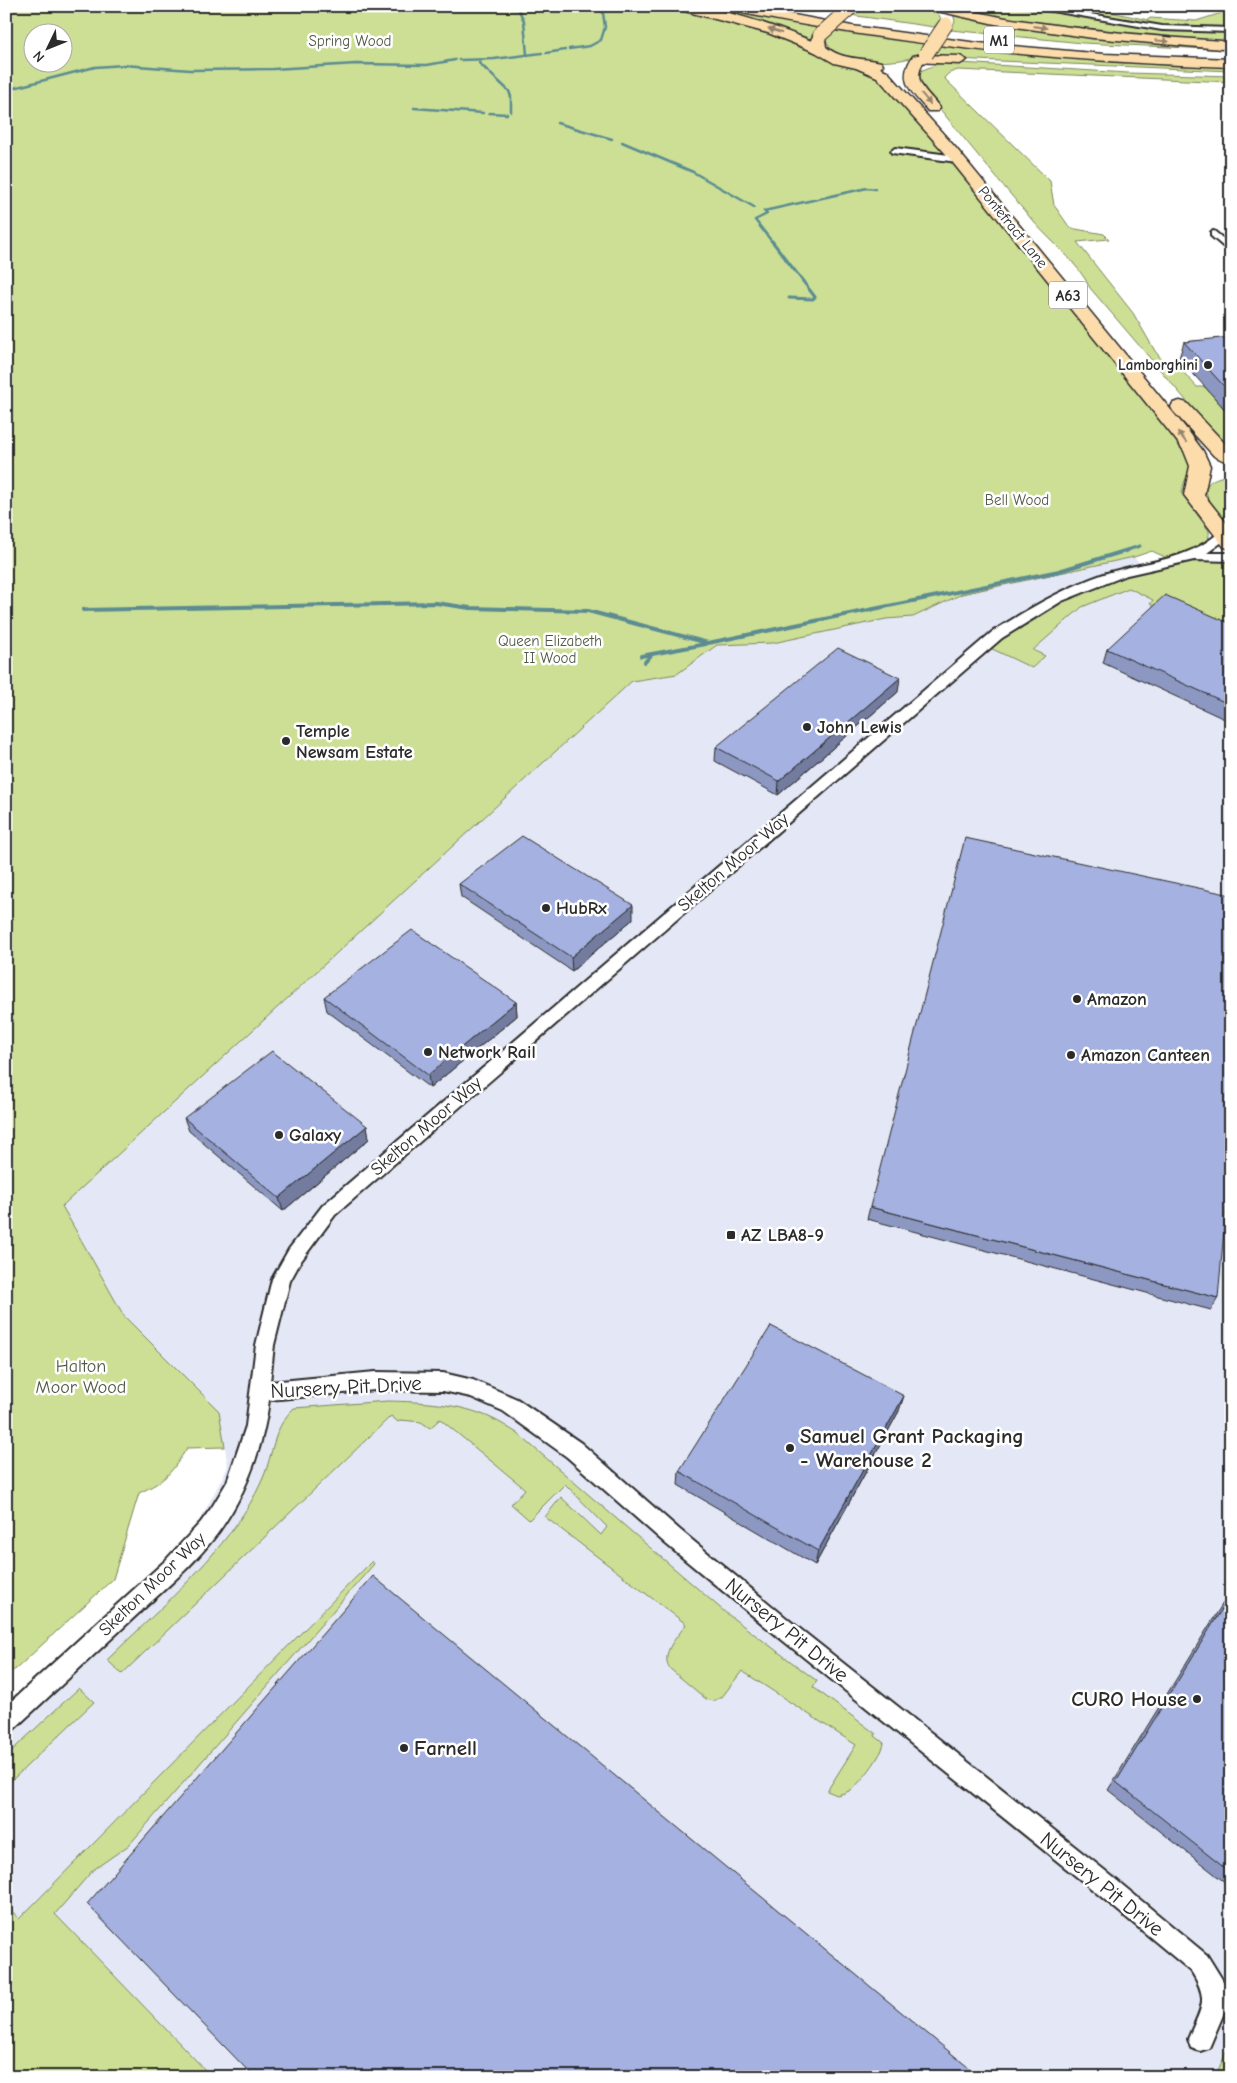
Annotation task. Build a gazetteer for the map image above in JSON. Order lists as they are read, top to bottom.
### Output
{
  "streets": {
    "highway": ["M1", "Pontefract Lane", "A63"],
    "street": ["Skelton Moor Way", "Nursery Pit Drive"]
  },
  "crossings": [
    ["M1", "Pontefract Lane"],
    ["Pontefract Lane", "A63"],
    ["A63", "Skelton Moor Way"],
    ["Skelton Moor Way", "Nursery Pit Drive"]
  ],
  "parks": [
    "Spring Wood",
    "Bell Wood",
    "Queen Elizabeth II Wood",
    "Halton Moor Wood"
  ],
  "places": {
    "other": [
      "Lamborghini",
      "John Lewis",
      "Temple Newsam Estate",
      "HubRx",
      "Amazon",
      "Network Rail",
      "Amazon Canteen",
      "Galaxy",
      "Samuel Grant Packaging - Warehouse 2",
      "CURO House",
      "Farnell"
    ],
    "transit": ["AZ LBA8-9"]
  },
  "north": "bottom left"
}
